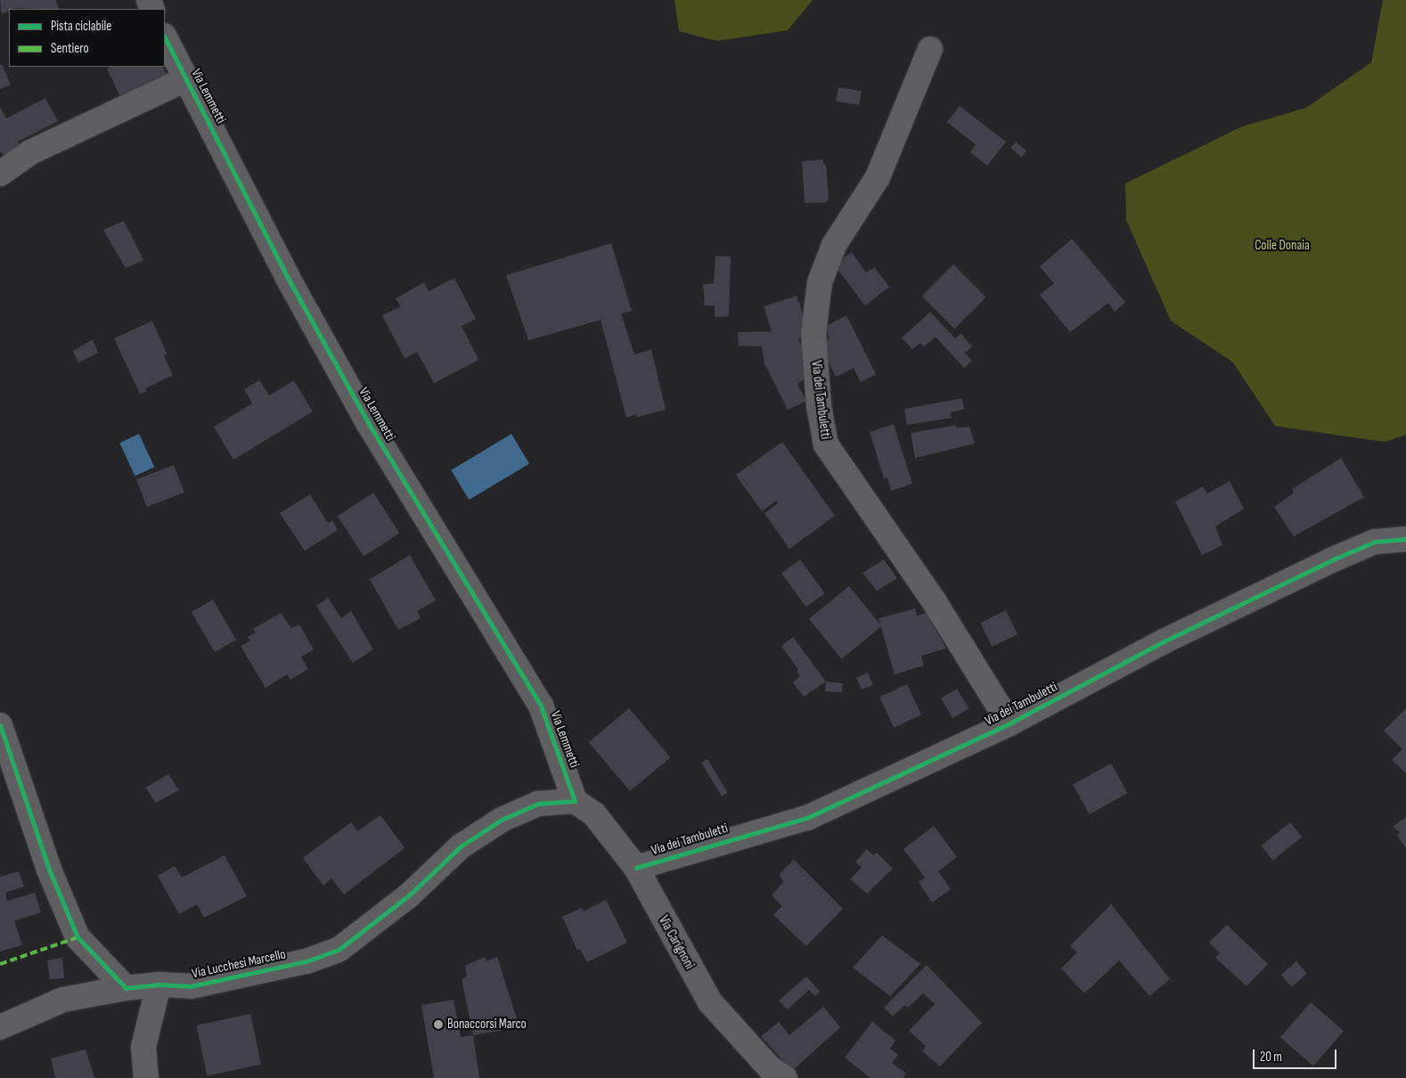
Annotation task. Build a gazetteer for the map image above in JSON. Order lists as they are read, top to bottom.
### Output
{
  "streets": {
    "street": [
      "Via Lemmetti",
      "Via dei Tambuletti",
      "Via Carignoni",
      "Via Lucchesi Marcello"
    ]
  },
  "crossings": [
    ["Via Lemmetti", "Via Carignoni"],
    ["Via Lemmetti", "Via Lucchesi Marcello"],
    ["Via dei Tambuletti", "Via Carignoni"],
    ["Via Carignoni", "Via Lucchesi Marcello"]
  ],
  "parks": ["Colle Donaia"],
  "places": ["Bonaccorsi Marco"],
  "legend": ["Pista ciclabile", "Sentiero"],
  "scale_bar": "20 m"
}
